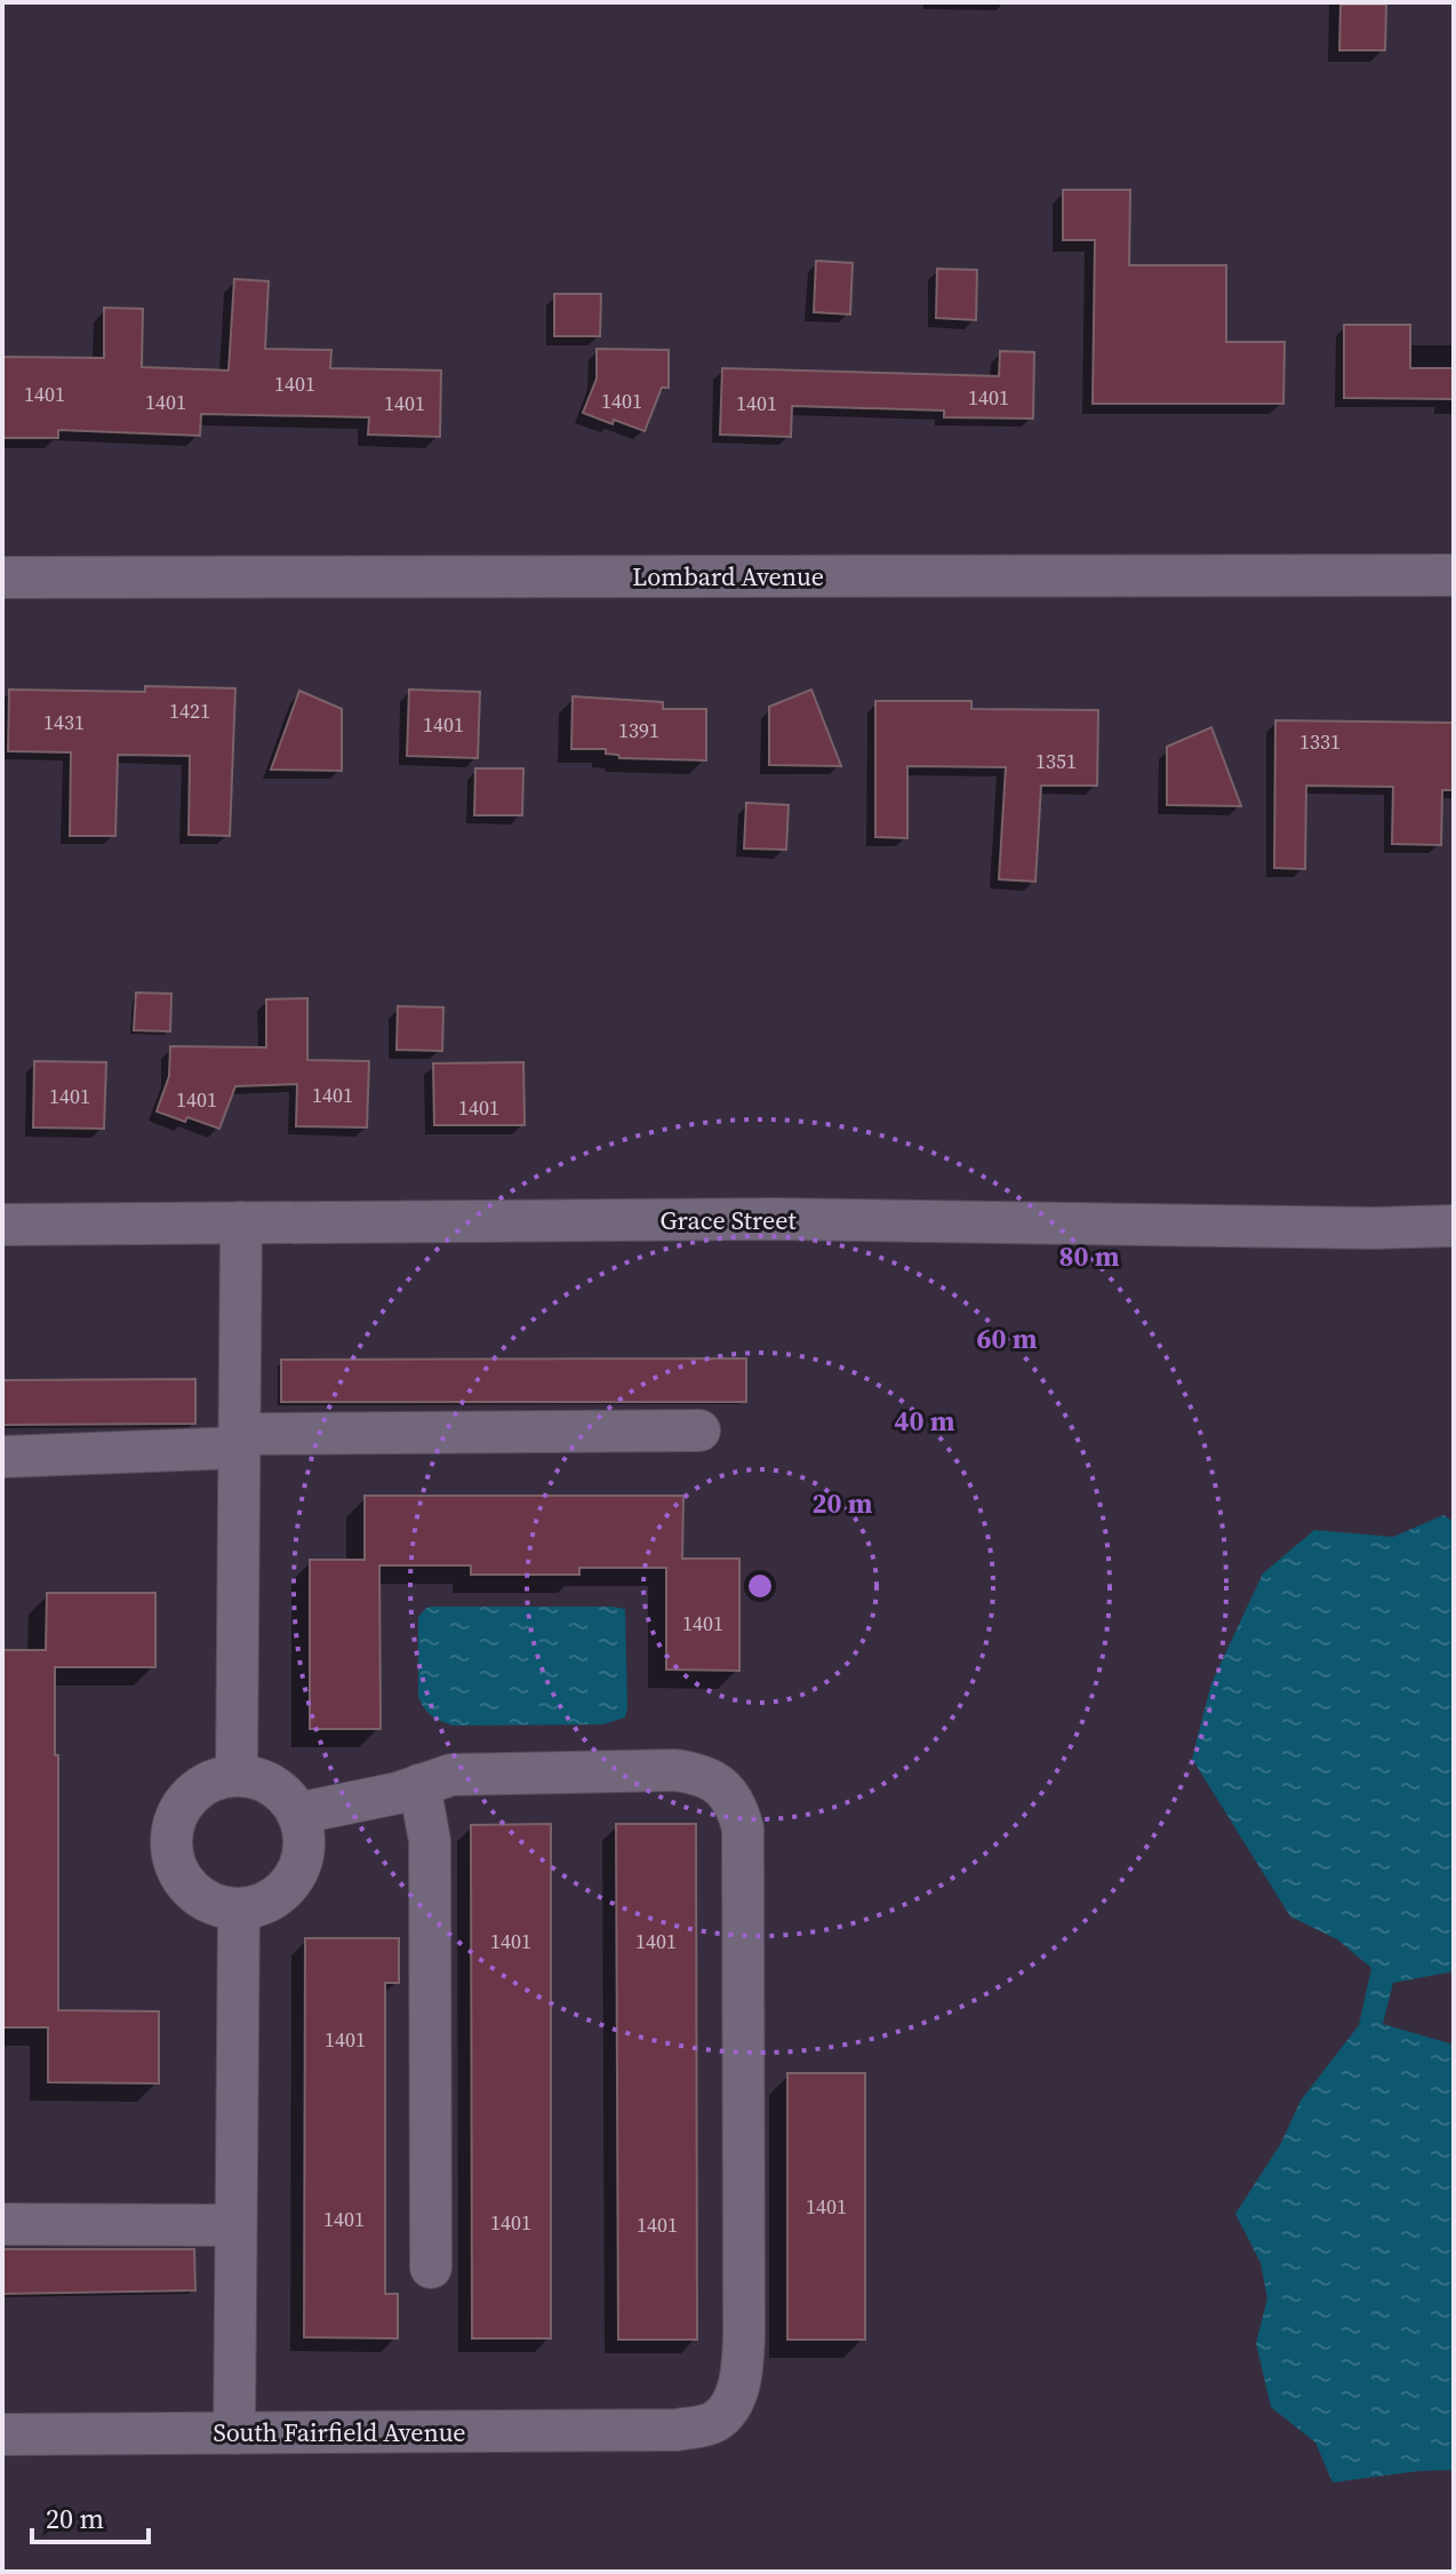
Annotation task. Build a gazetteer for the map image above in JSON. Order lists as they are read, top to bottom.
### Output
{
  "streets": {
    "street": ["Lombard Avenue", "Grace Street", "South Fairfield Avenue"]
  },
  "house_numbers": [
    "1401",
    "1401",
    "1401",
    "1401",
    "1401",
    "1401",
    "1401",
    "1421",
    "1431",
    "1401",
    "1391",
    "1331",
    "1351",
    "1401",
    "1401",
    "1401",
    "1401",
    "1401",
    "1401",
    "1401",
    "1401",
    "1401",
    "1401",
    "1401",
    "1401"
  ],
  "scale_bar": "20 m",
  "rings": [
    "80 m",
    "60 m",
    "40 m",
    "20 m"
  ]
}
